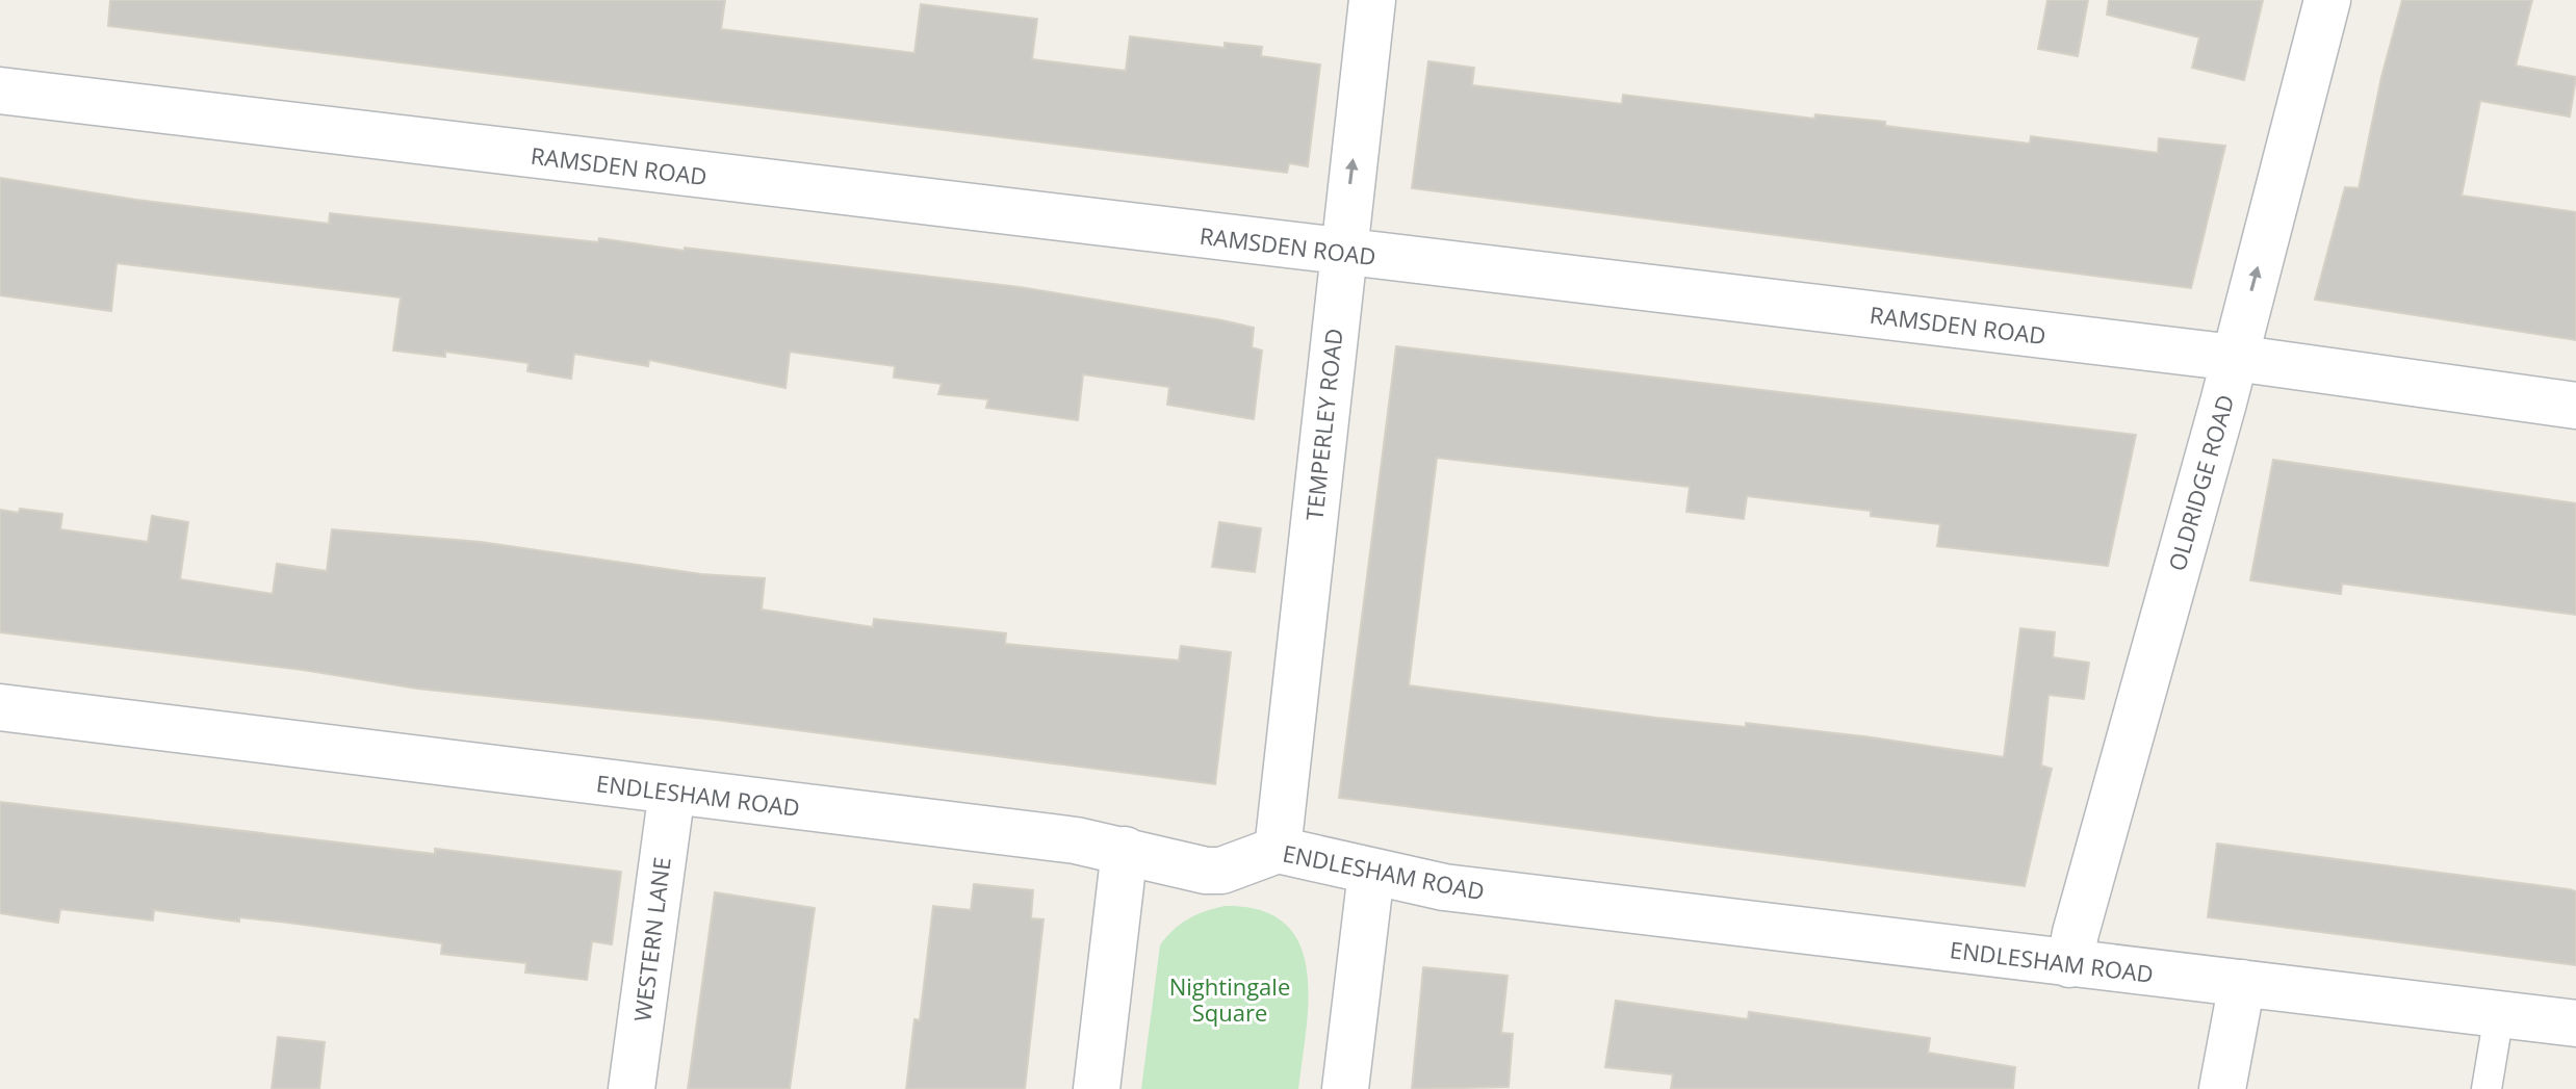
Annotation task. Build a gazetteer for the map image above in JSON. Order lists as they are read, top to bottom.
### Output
{
  "streets": {
    "street": [
      "RAMSDEN ROAD",
      "TEMPERLEY ROAD",
      "OLDRIDGE ROAD",
      "ENDLESHAM ROAD",
      "WESTERN LANE"
    ]
  },
  "crossings": [
    ["RAMSDEN ROAD", "TEMPERLEY ROAD"],
    ["RAMSDEN ROAD", "OLDRIDGE ROAD"],
    ["TEMPERLEY ROAD", "ENDLESHAM ROAD"],
    ["OLDRIDGE ROAD", "ENDLESHAM ROAD"],
    ["ENDLESHAM ROAD", "WESTERN LANE"]
  ],
  "one_way": ["OLDRIDGE ROAD"],
  "parks": ["Nightingale Square"]
}
